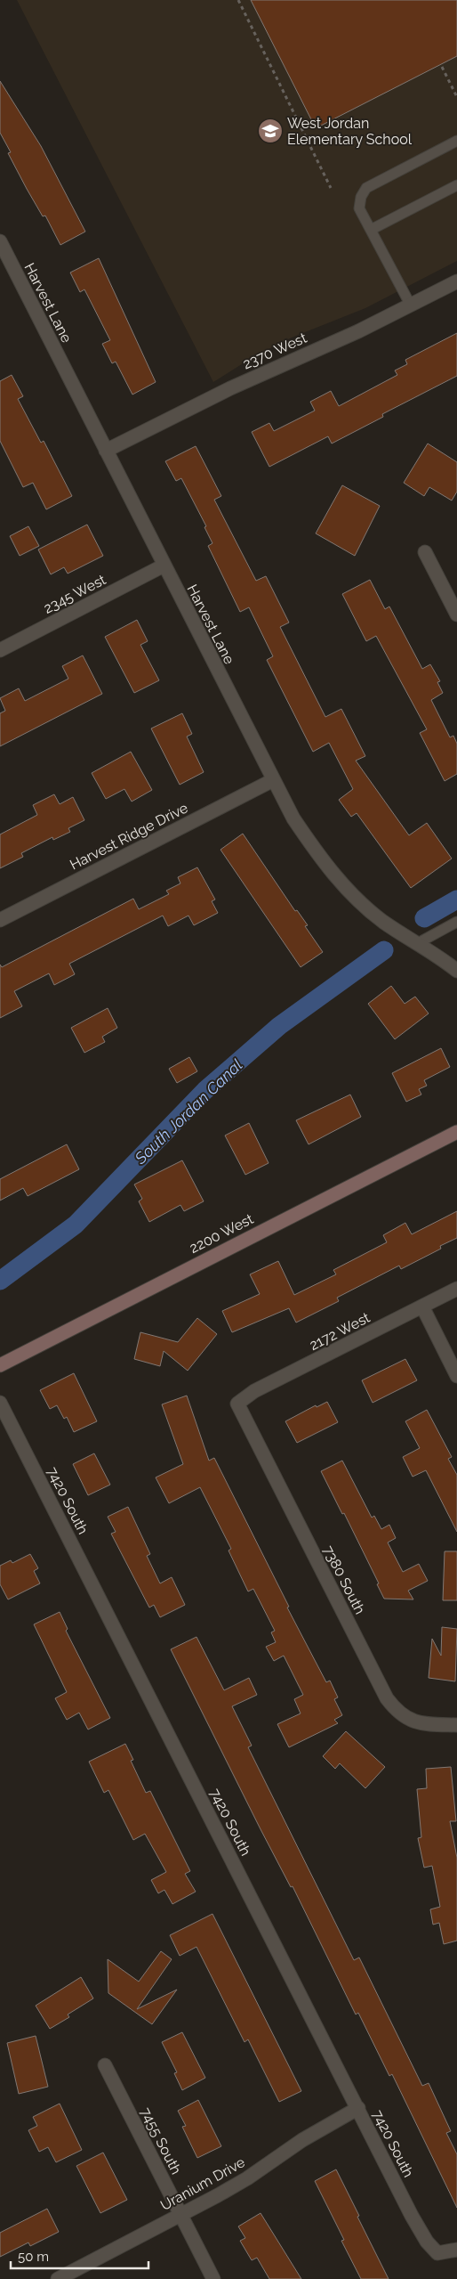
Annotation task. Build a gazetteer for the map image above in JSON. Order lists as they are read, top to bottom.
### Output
{
  "streets": {
    "street": [
      "Harvest Lane",
      "2370 West",
      "2345 West",
      "Harvest Ridge Drive",
      "2200 West",
      "2172 West",
      "7420 South",
      "7380 South",
      "7455 South",
      "Uranium Drive"
    ]
  },
  "crossings": [
    ["Harvest Lane", "2370 West"],
    ["Harvest Lane", "2345 West"],
    ["Harvest Lane", "Harvest Ridge Drive"],
    ["2172 West", "7380 South"],
    ["7420 South", "Uranium Drive"],
    ["7455 South", "Uranium Drive"]
  ],
  "water": ["South Jordan Canal"],
  "places": {
    "school or university": ["West Jordan Elementary School"]
  },
  "scale_bar": "50 m"
}
